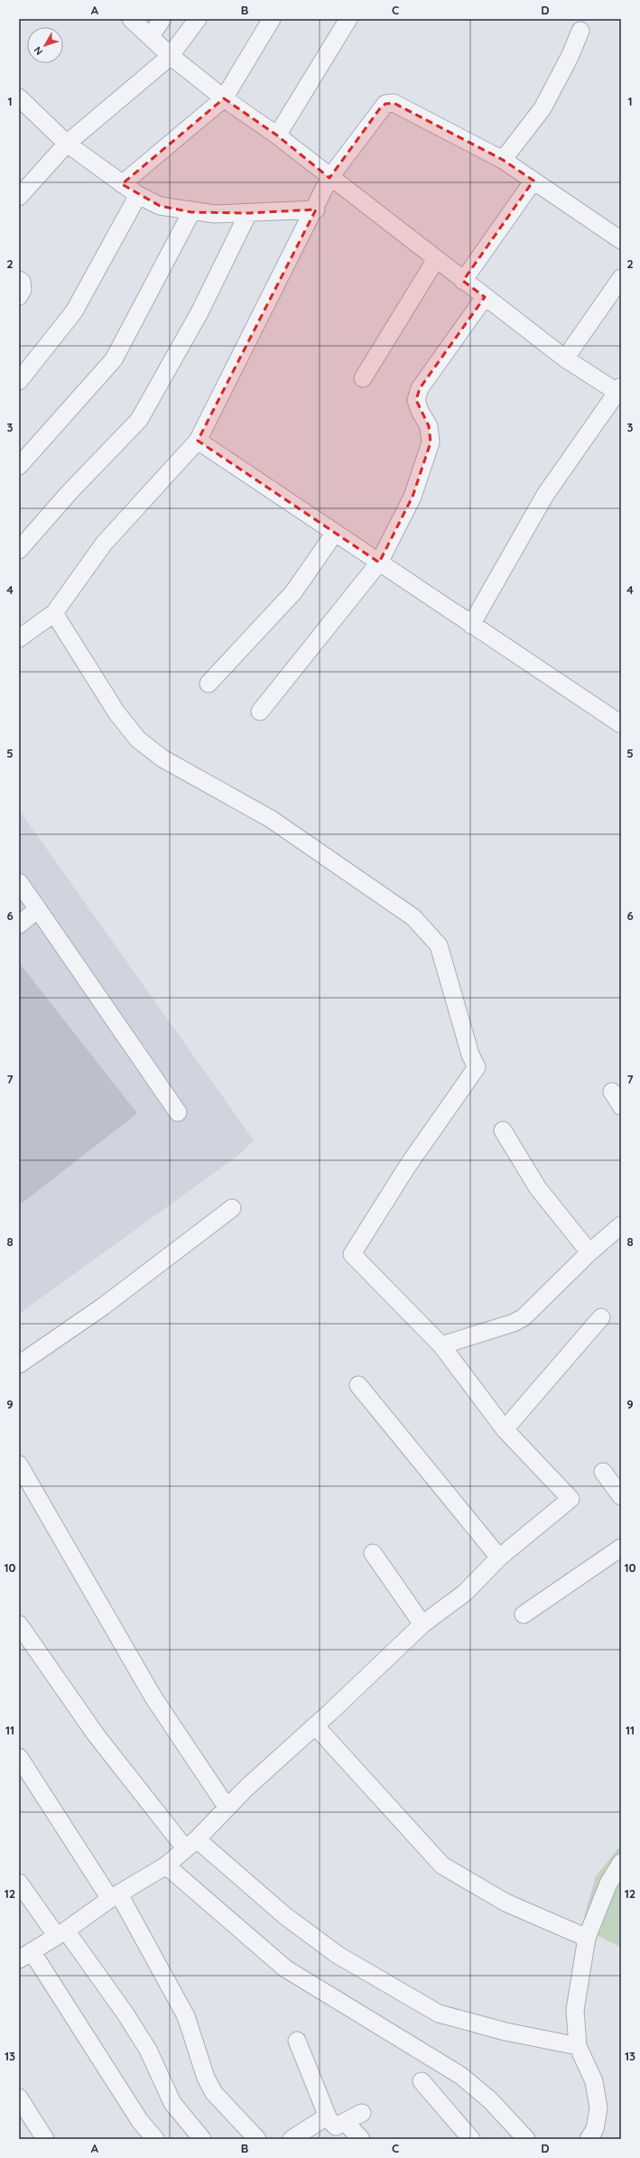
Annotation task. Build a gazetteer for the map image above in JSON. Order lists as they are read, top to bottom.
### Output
{
  "north": "bottom left",
  "grid": {
    "columns": [
      "A",
      "B",
      "C",
      "D"
    ],
    "rows": [
      "1",
      "2",
      "3",
      "4",
      "5",
      "6",
      "7",
      "8",
      "9",
      "10",
      "11",
      "12",
      "13"
    ]
  }
}
